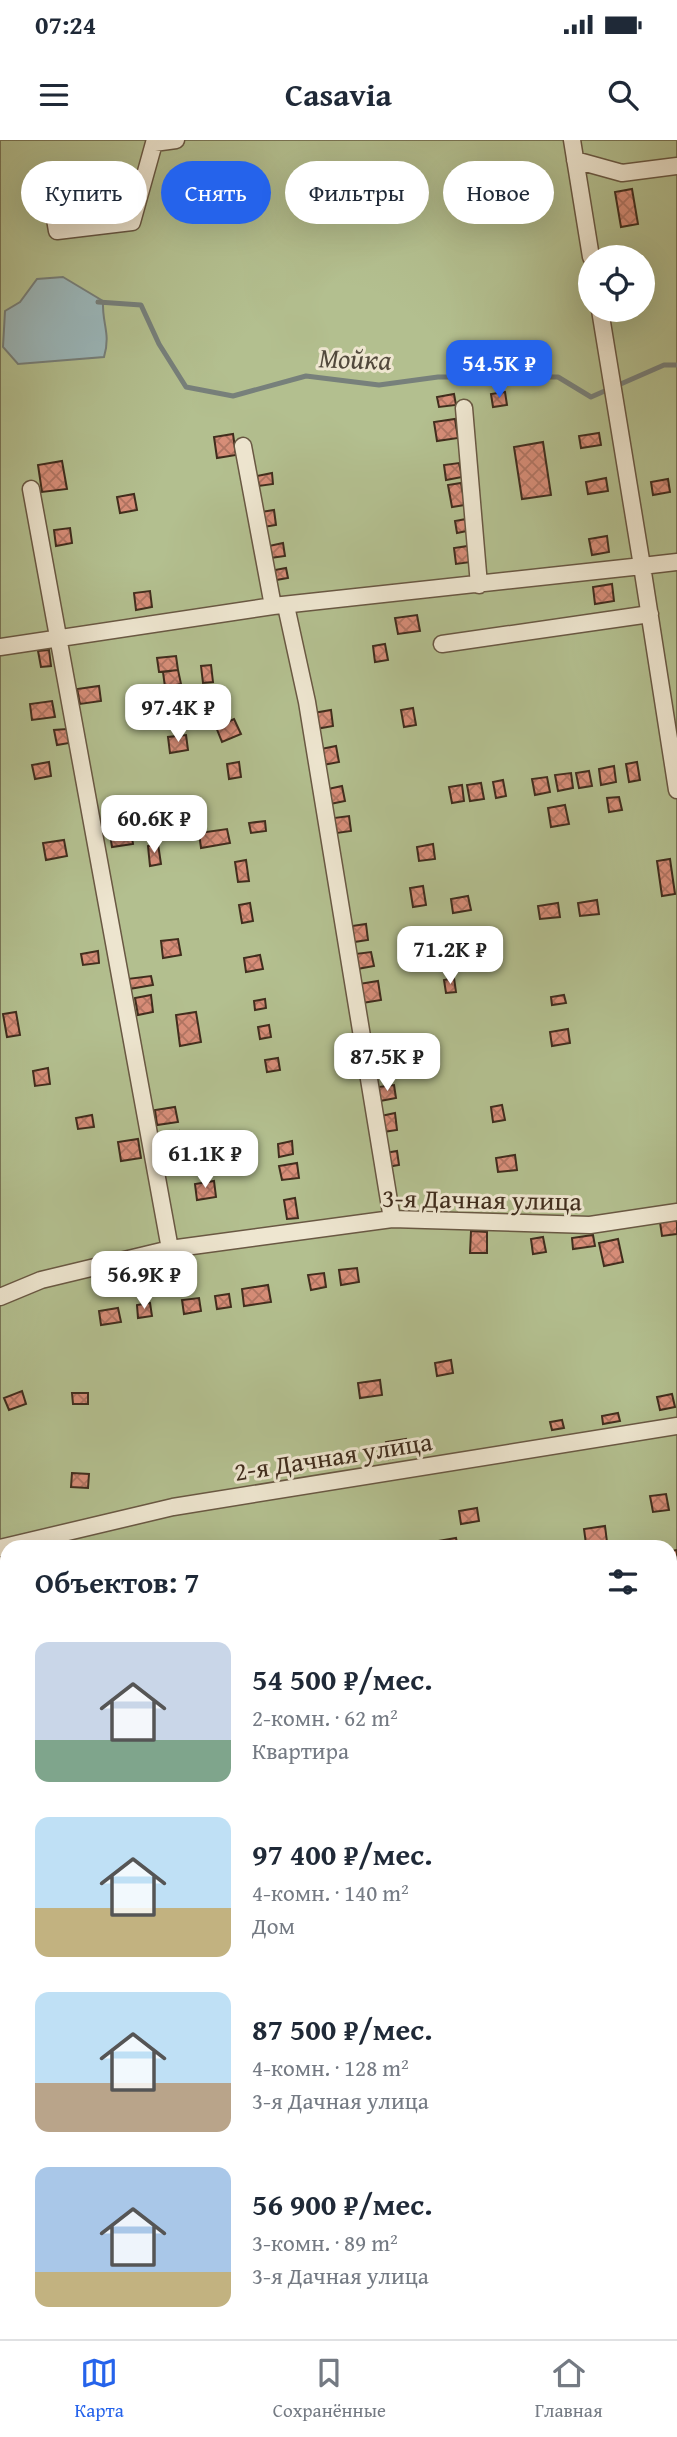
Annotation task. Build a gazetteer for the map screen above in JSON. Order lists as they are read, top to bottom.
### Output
{
  "streets": {
    "street": ["3-я Дачная улица", "2-я Дачная улица"]
  },
  "water": ["Мойка"],
  "page": {
    "status": "07:24",
    "header": "Casavia",
    "chip": [
      "Купить",
      "Снять",
      "Фильтры",
      "Новое"
    ],
    "price": [
      "54.5K ₽",
      "97.4K ₽",
      "60.6K ₽",
      "71.2K ₽",
      "87.5K ₽",
      "61.1K ₽",
      "56.9K ₽"
    ],
    "heading": "Объектов: 7",
    "list": [
      {
        "name": "54 500 ₽/мес.",
        "note": "2-комн. · 62 m² · Квартира"
      },
      {
        "name": "97 400 ₽/мес.",
        "note": "4-комн. · 140 m² · Дом"
      },
      {
        "name": "87 500 ₽/мес.",
        "note": "4-комн. · 128 m² · 3-я Дачная улица"
      },
      {
        "name": "56 900 ₽/мес.",
        "note": "3-комн. · 89 m² · 3-я Дачная улица"
      }
    ],
    "tabs": ["Карта", "Сохранённые", "Главная"]
  }
}
